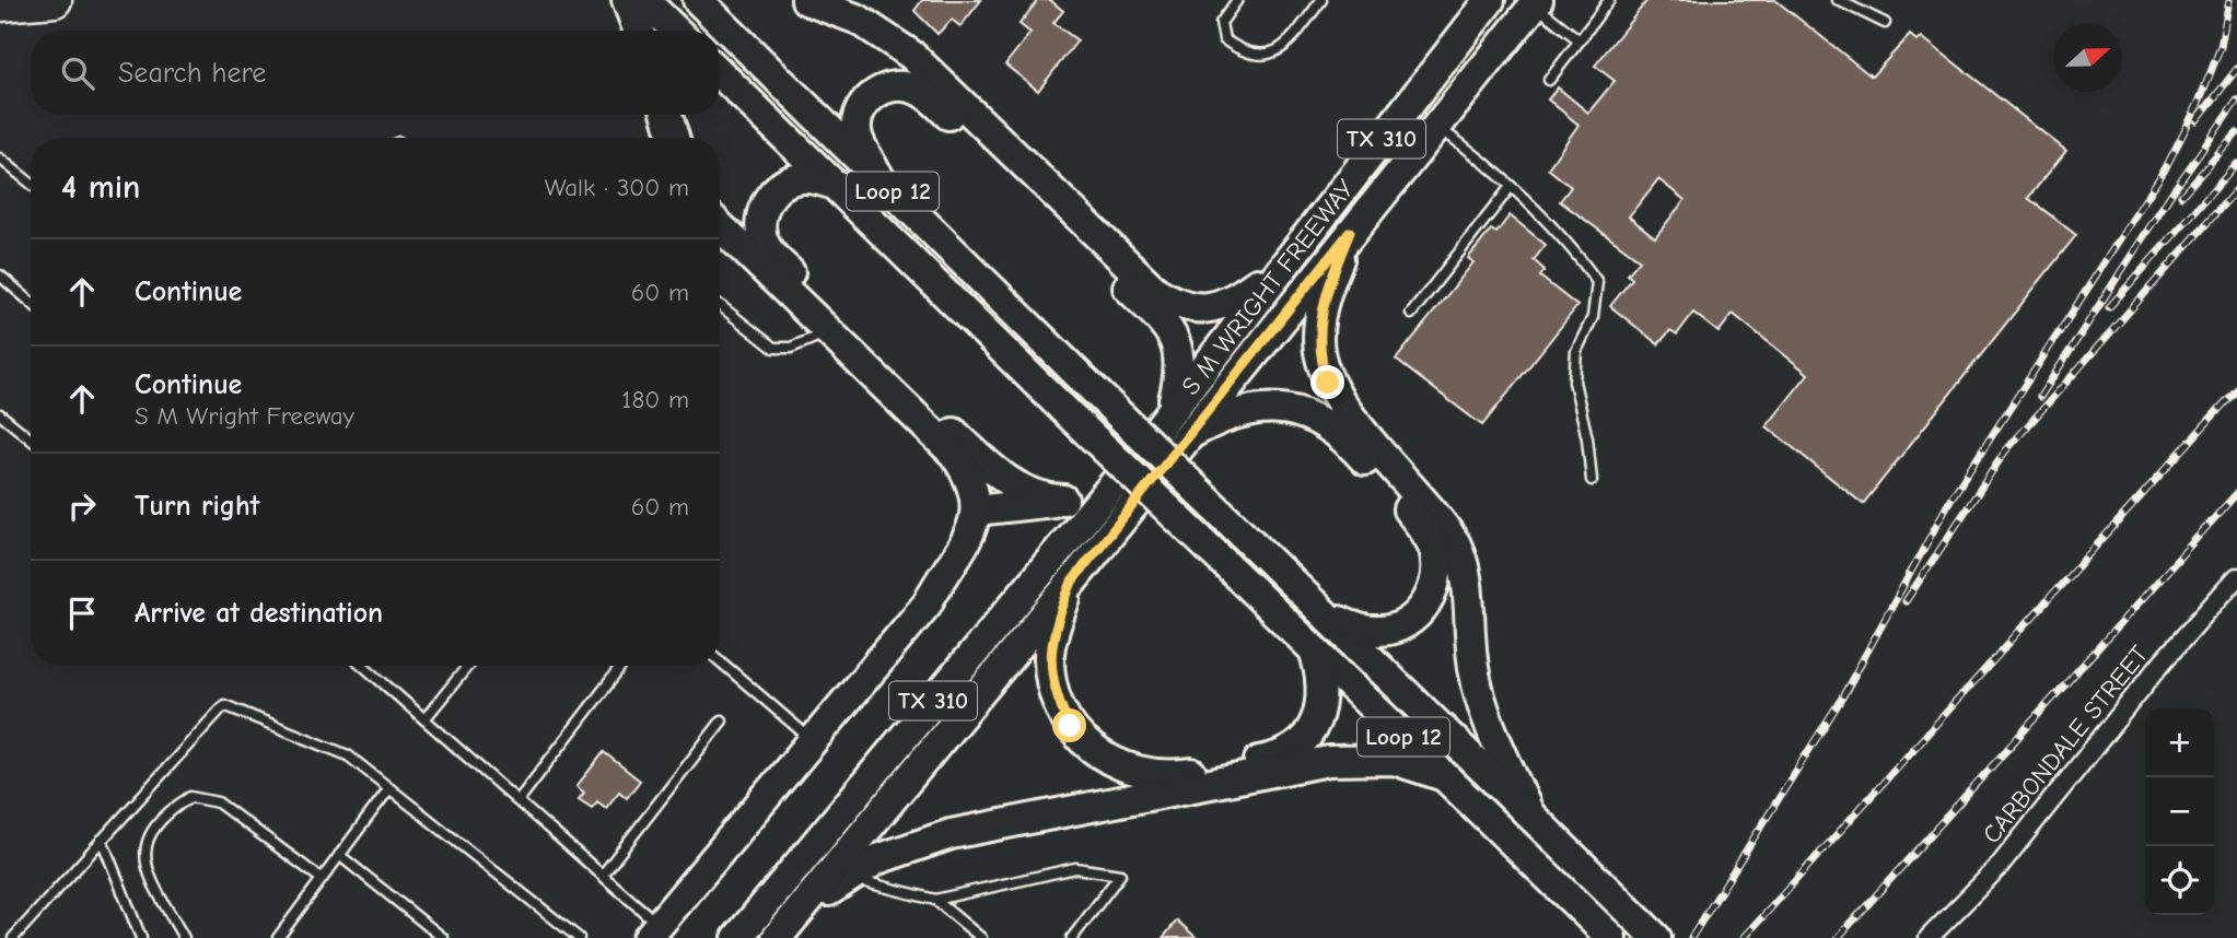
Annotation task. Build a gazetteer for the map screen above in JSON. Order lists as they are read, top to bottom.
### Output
{
  "streets": {
    "main road": ["TX 310", "Loop 12", "S M WRIGHT FREEWAY"],
    "street": ["CARBONDALE STREET"]
  },
  "crossings": [
    ["TX 310", "S M WRIGHT FREEWAY"]
  ],
  "north": "right",
  "page": {
    "search": "Search here",
    "heading": ["4 min", "Walk · 300 m"],
    "list": [
      ["Continue", "60 m"],
      ["Continue", "S M Wright Freeway", "180 m"],
      ["Turn right", "60 m"],
      "Arrive at destination"
    ],
    "map_buttons": ["+", "−"]
  }
}
